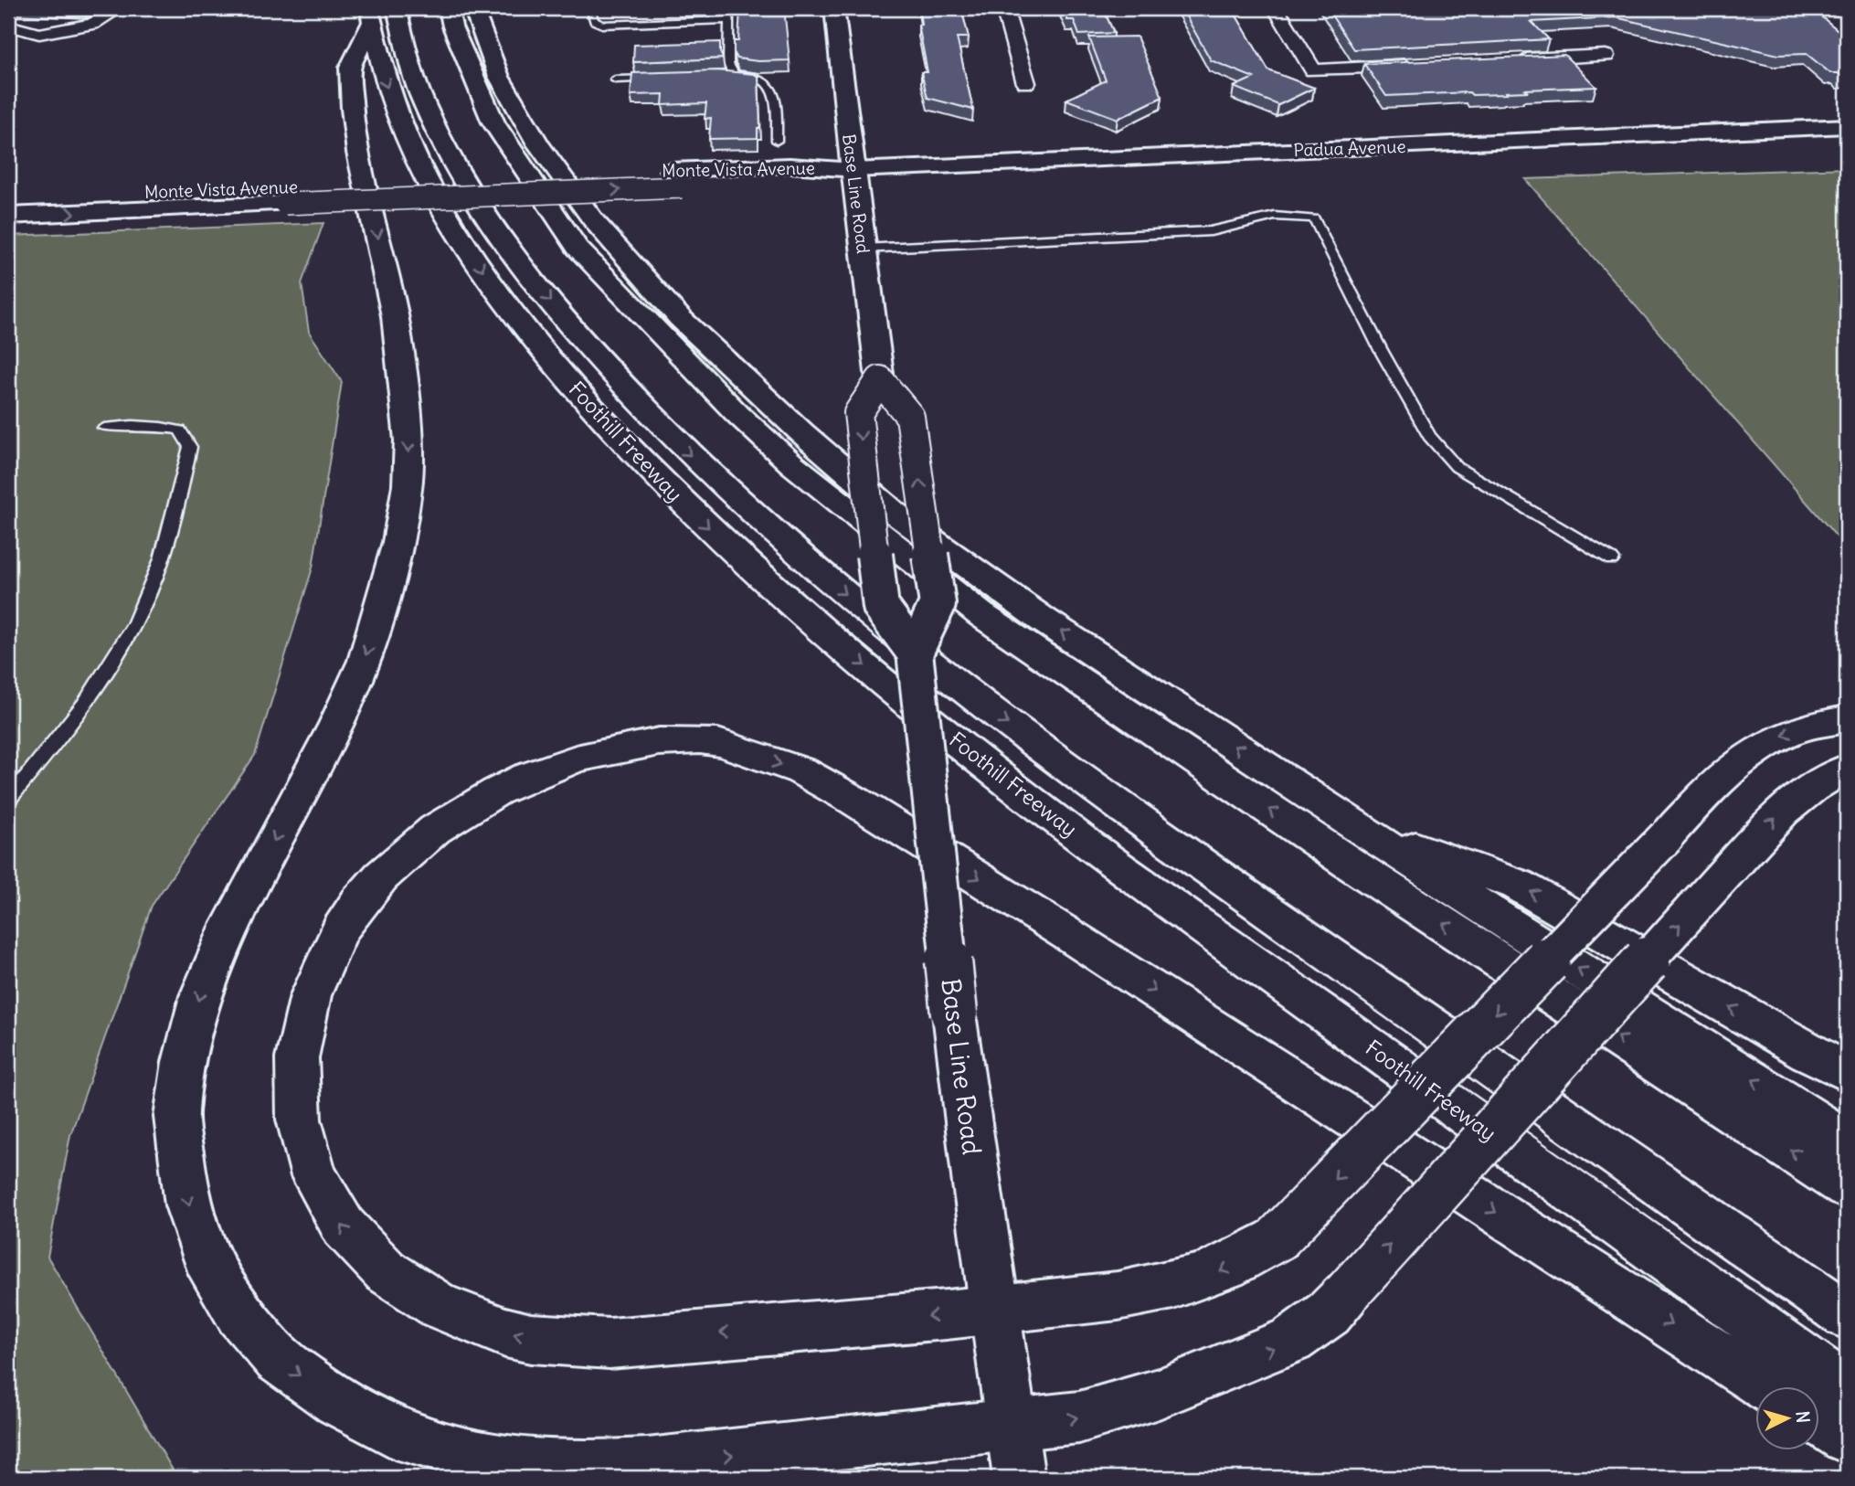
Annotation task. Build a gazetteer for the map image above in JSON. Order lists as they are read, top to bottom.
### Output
{
  "streets": {
    "main road": [
      "Padua Avenue",
      "Monte Vista Avenue",
      "Base Line Road",
      "Foothill Freeway"
    ]
  },
  "crossings": [
    ["Padua Avenue", "Monte Vista Avenue"],
    ["Padua Avenue", "Base Line Road"],
    ["Monte Vista Avenue", "Base Line Road"]
  ],
  "north": "right"
}
